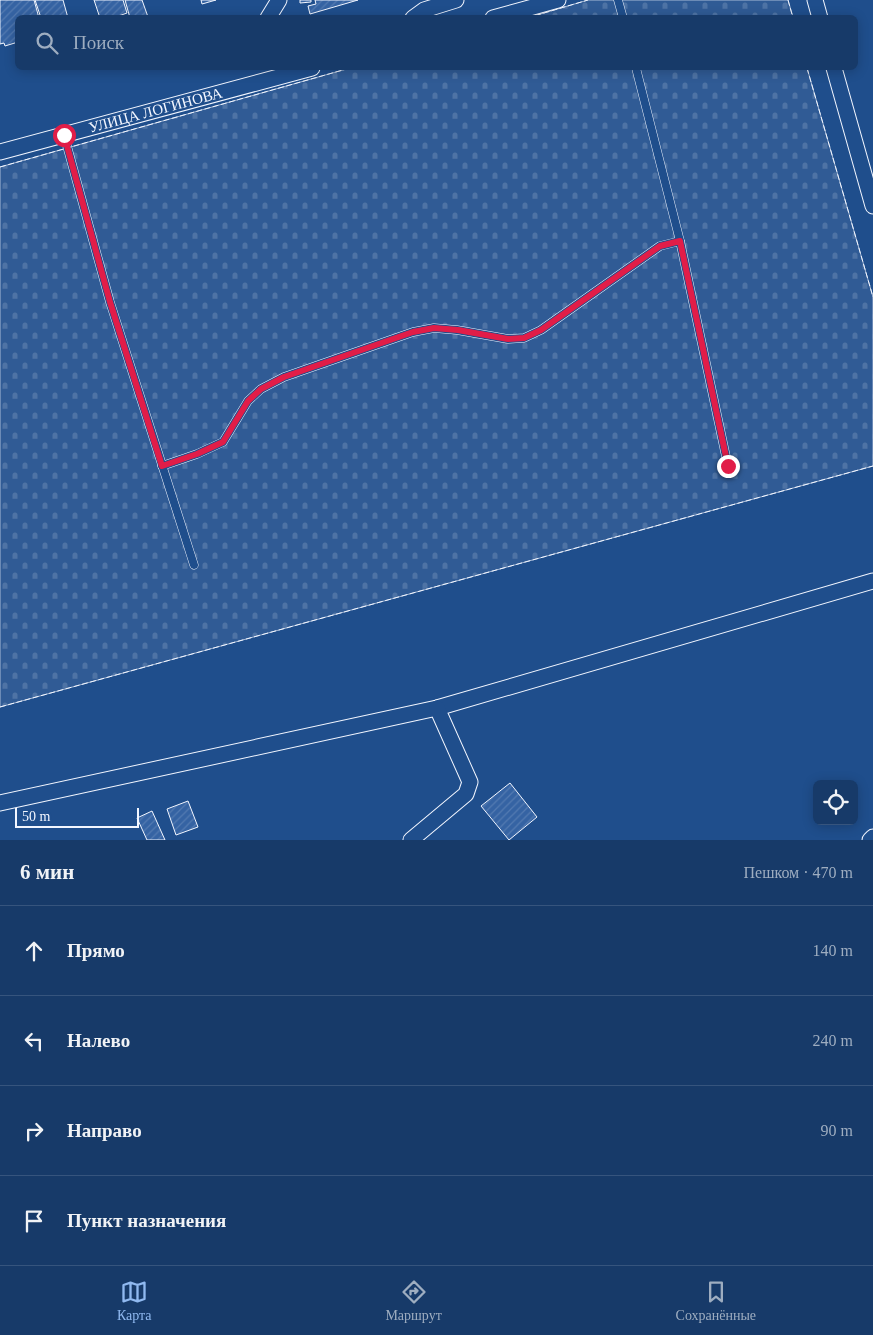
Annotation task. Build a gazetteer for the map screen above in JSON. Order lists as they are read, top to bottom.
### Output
{
  "streets": {
    "street": ["УЛИЦА ЛОГИНОВА"]
  },
  "scale_bar": "50 m",
  "page": {
    "search": "Поиск",
    "scale": "50 m",
    "heading": ["6 мин", "Пешком · 470 m"],
    "list": [
      ["Прямо", "140 m"],
      ["Налево", "240 m"],
      ["Направо", "90 m"],
      "Пункт назначения"
    ],
    "nav": ["Карта", "Маршрут", "Сохранённые"]
  }
}
